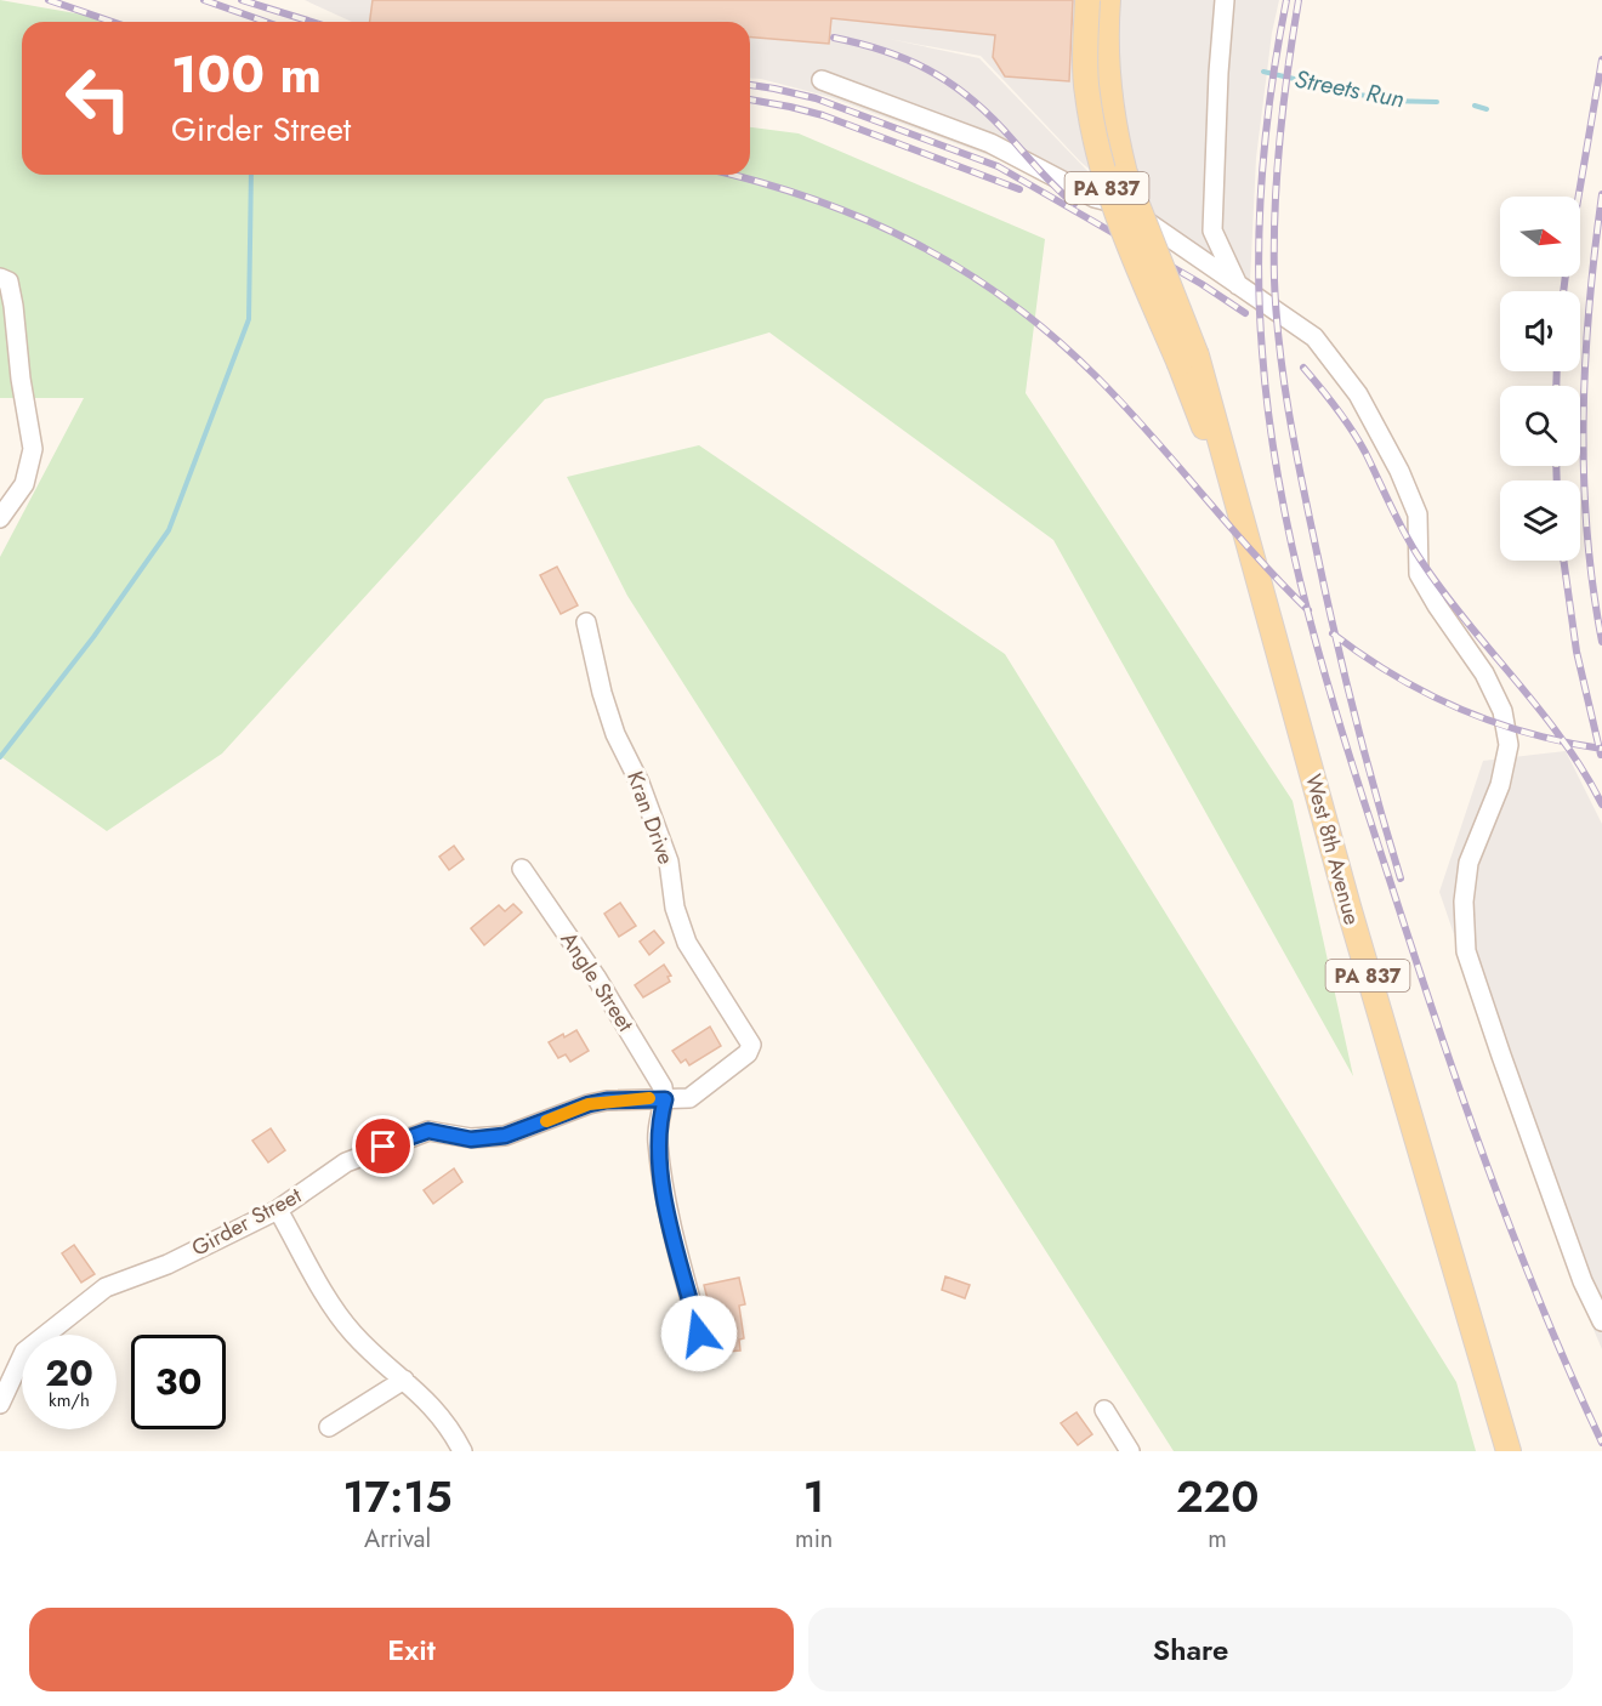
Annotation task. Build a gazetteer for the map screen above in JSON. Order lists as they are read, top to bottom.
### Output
{
  "streets": {
    "main road": ["PA 837", "West 8th Avenue"],
    "street": ["Kran Drive", "Angle Street", "Girder Street"]
  },
  "crossings": [
    ["PA 837", "West 8th Avenue"],
    ["Kran Drive", "Angle Street"],
    ["Kran Drive", "Girder Street"],
    ["Angle Street", "Girder Street"]
  ],
  "water": ["Streets Run"],
  "north": "right",
  "page": {
    "turn": ["100 m", "Girder Street"],
    "speed": "20 km/h",
    "limit": "30",
    "eta": [
      "17:15",
      "Arrival",
      "1",
      "min",
      "220",
      "m"
    ],
    "buttons": ["Exit", "Share"]
  }
}
